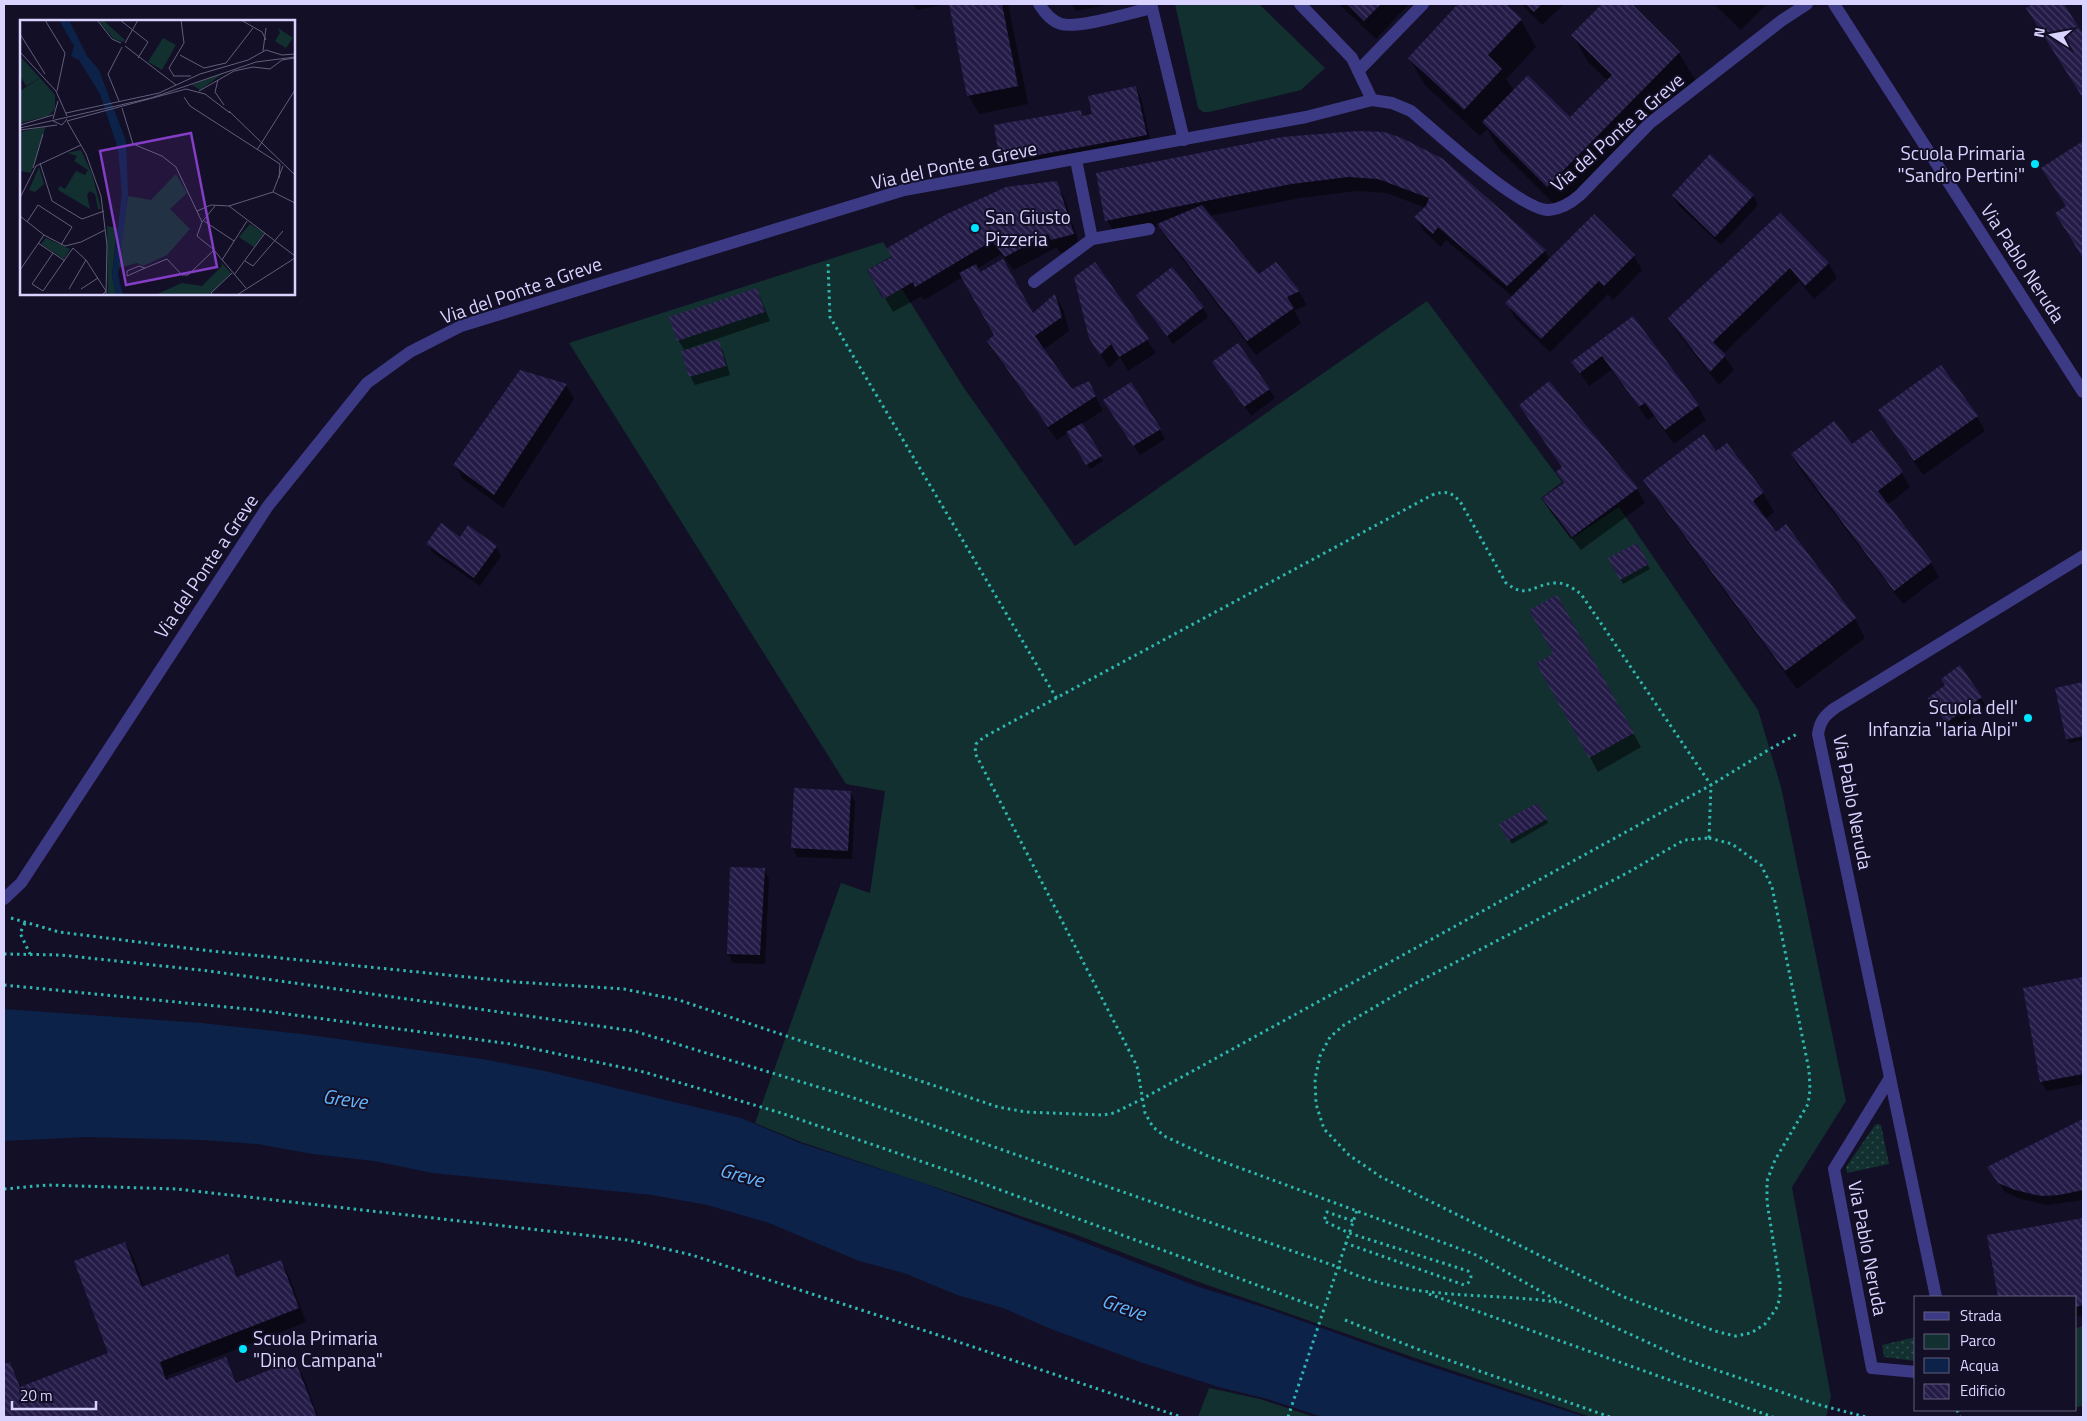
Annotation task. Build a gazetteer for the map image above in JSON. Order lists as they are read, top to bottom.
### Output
{
  "streets": {
    "street": ["Via del Ponte a Greve", "Via Pablo Neruda"]
  },
  "water": ["Greve"],
  "places": [
    "Scuola Primaria \"Sandro Pertini\"",
    "San Giusto Pizzeria",
    "Scuola dell' Infanzia \"Iaria Alpi\"",
    "Scuola Primaria \"Dino Campana\""
  ],
  "legend": [
    "Strada",
    "Parco",
    "Acqua",
    "Edificio"
  ],
  "scale_bar": "20 m",
  "north": "left"
}
